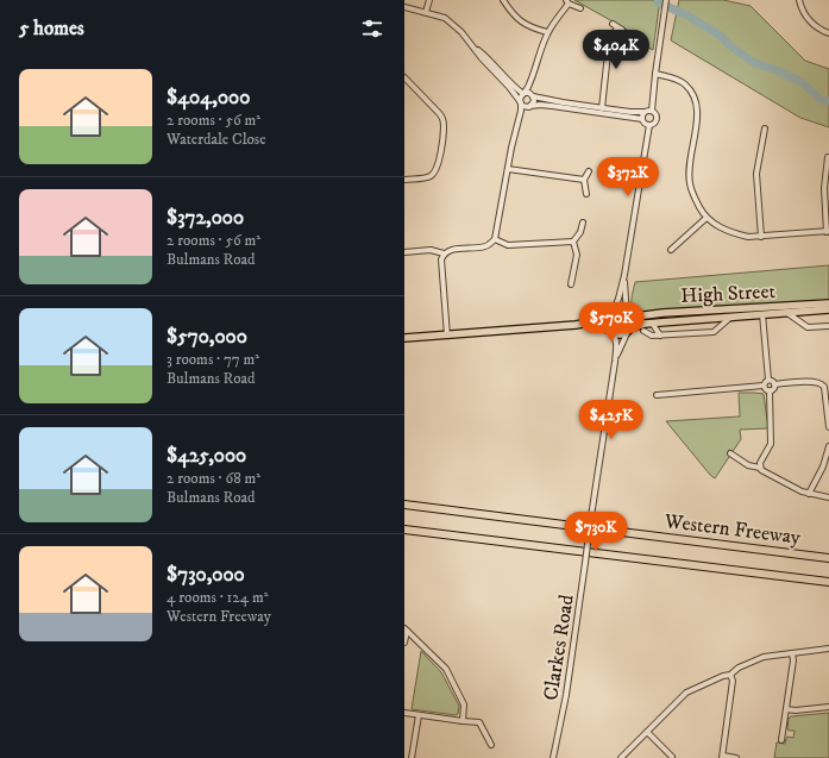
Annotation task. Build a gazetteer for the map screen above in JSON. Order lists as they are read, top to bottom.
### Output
{
  "streets": {
    "highway": ["Western Freeway"],
    "main road": ["High Street"],
    "street": ["Clarkes Road"]
  },
  "page": {
    "heading": "5 homes",
    "price": [
      "$404K",
      "$372K",
      "$570K",
      "$425K",
      "$730K"
    ],
    "list": [
      {
        "name": "$404,000",
        "note": "2 rooms · 56 m² · Waterdale Close"
      },
      {
        "name": "$372,000",
        "note": "2 rooms · 56 m² · Bulmans Road"
      },
      {
        "name": "$570,000",
        "note": "3 rooms · 77 m² · Bulmans Road"
      },
      {
        "name": "$425,000",
        "note": "2 rooms · 68 m² · Bulmans Road"
      },
      {
        "name": "$730,000",
        "note": "4 rooms · 124 m² · Western Freeway"
      }
    ]
  }
}
